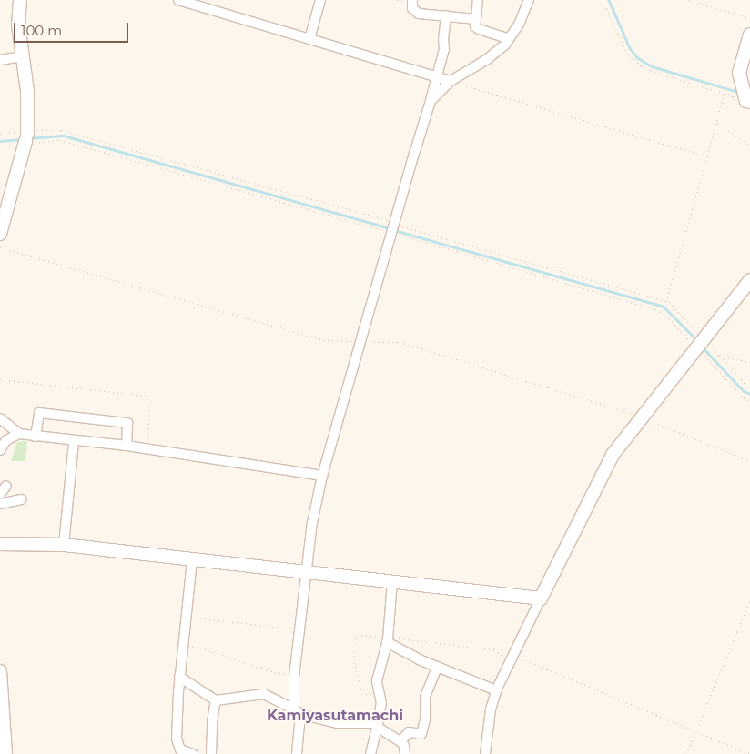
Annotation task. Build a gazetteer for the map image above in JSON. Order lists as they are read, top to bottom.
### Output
{
  "districts": ["Kamiyasutamachi"],
  "scale_bar": "100 m"
}
